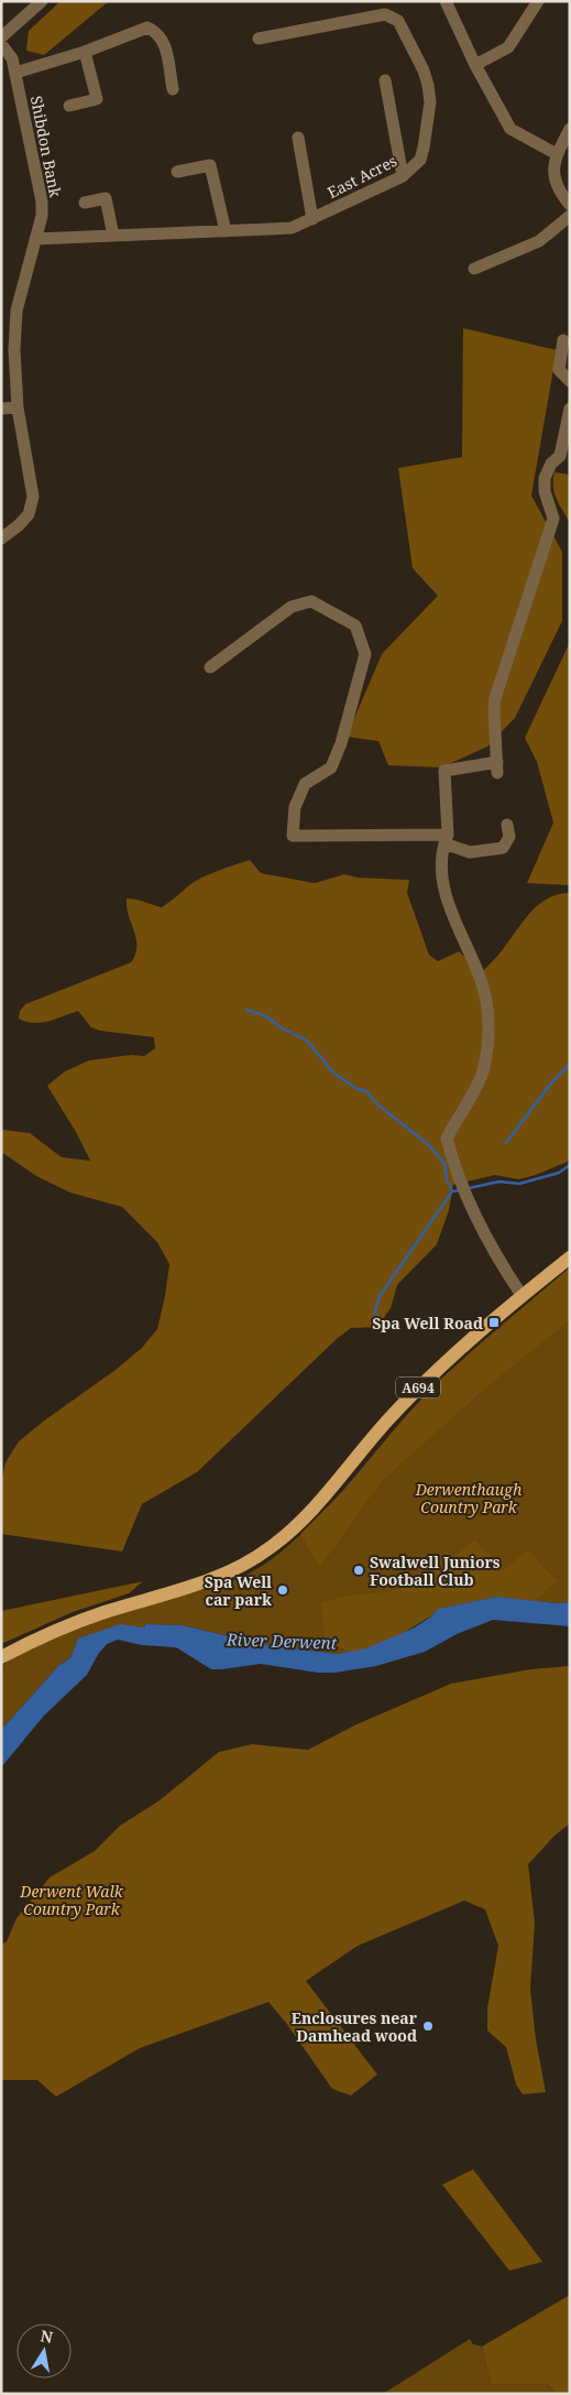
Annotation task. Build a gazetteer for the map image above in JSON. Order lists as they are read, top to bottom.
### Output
{
  "streets": {
    "main road": ["A694"],
    "street": ["Shibdon Bank", "East Acres"]
  },
  "crossings": [
    ["Shibdon Bank", "East Acres"]
  ],
  "water": ["River Derwent"],
  "parks": ["Derwenthaugh Country Park", "Derwent Walk Country Park"],
  "places": {
    "transit": ["Spa Well Road"],
    "other": ["Swalwell Juniors Football Club", "Spa Well car park", "Enclosures near Damhead wood"]
  },
  "north": "top"
}
